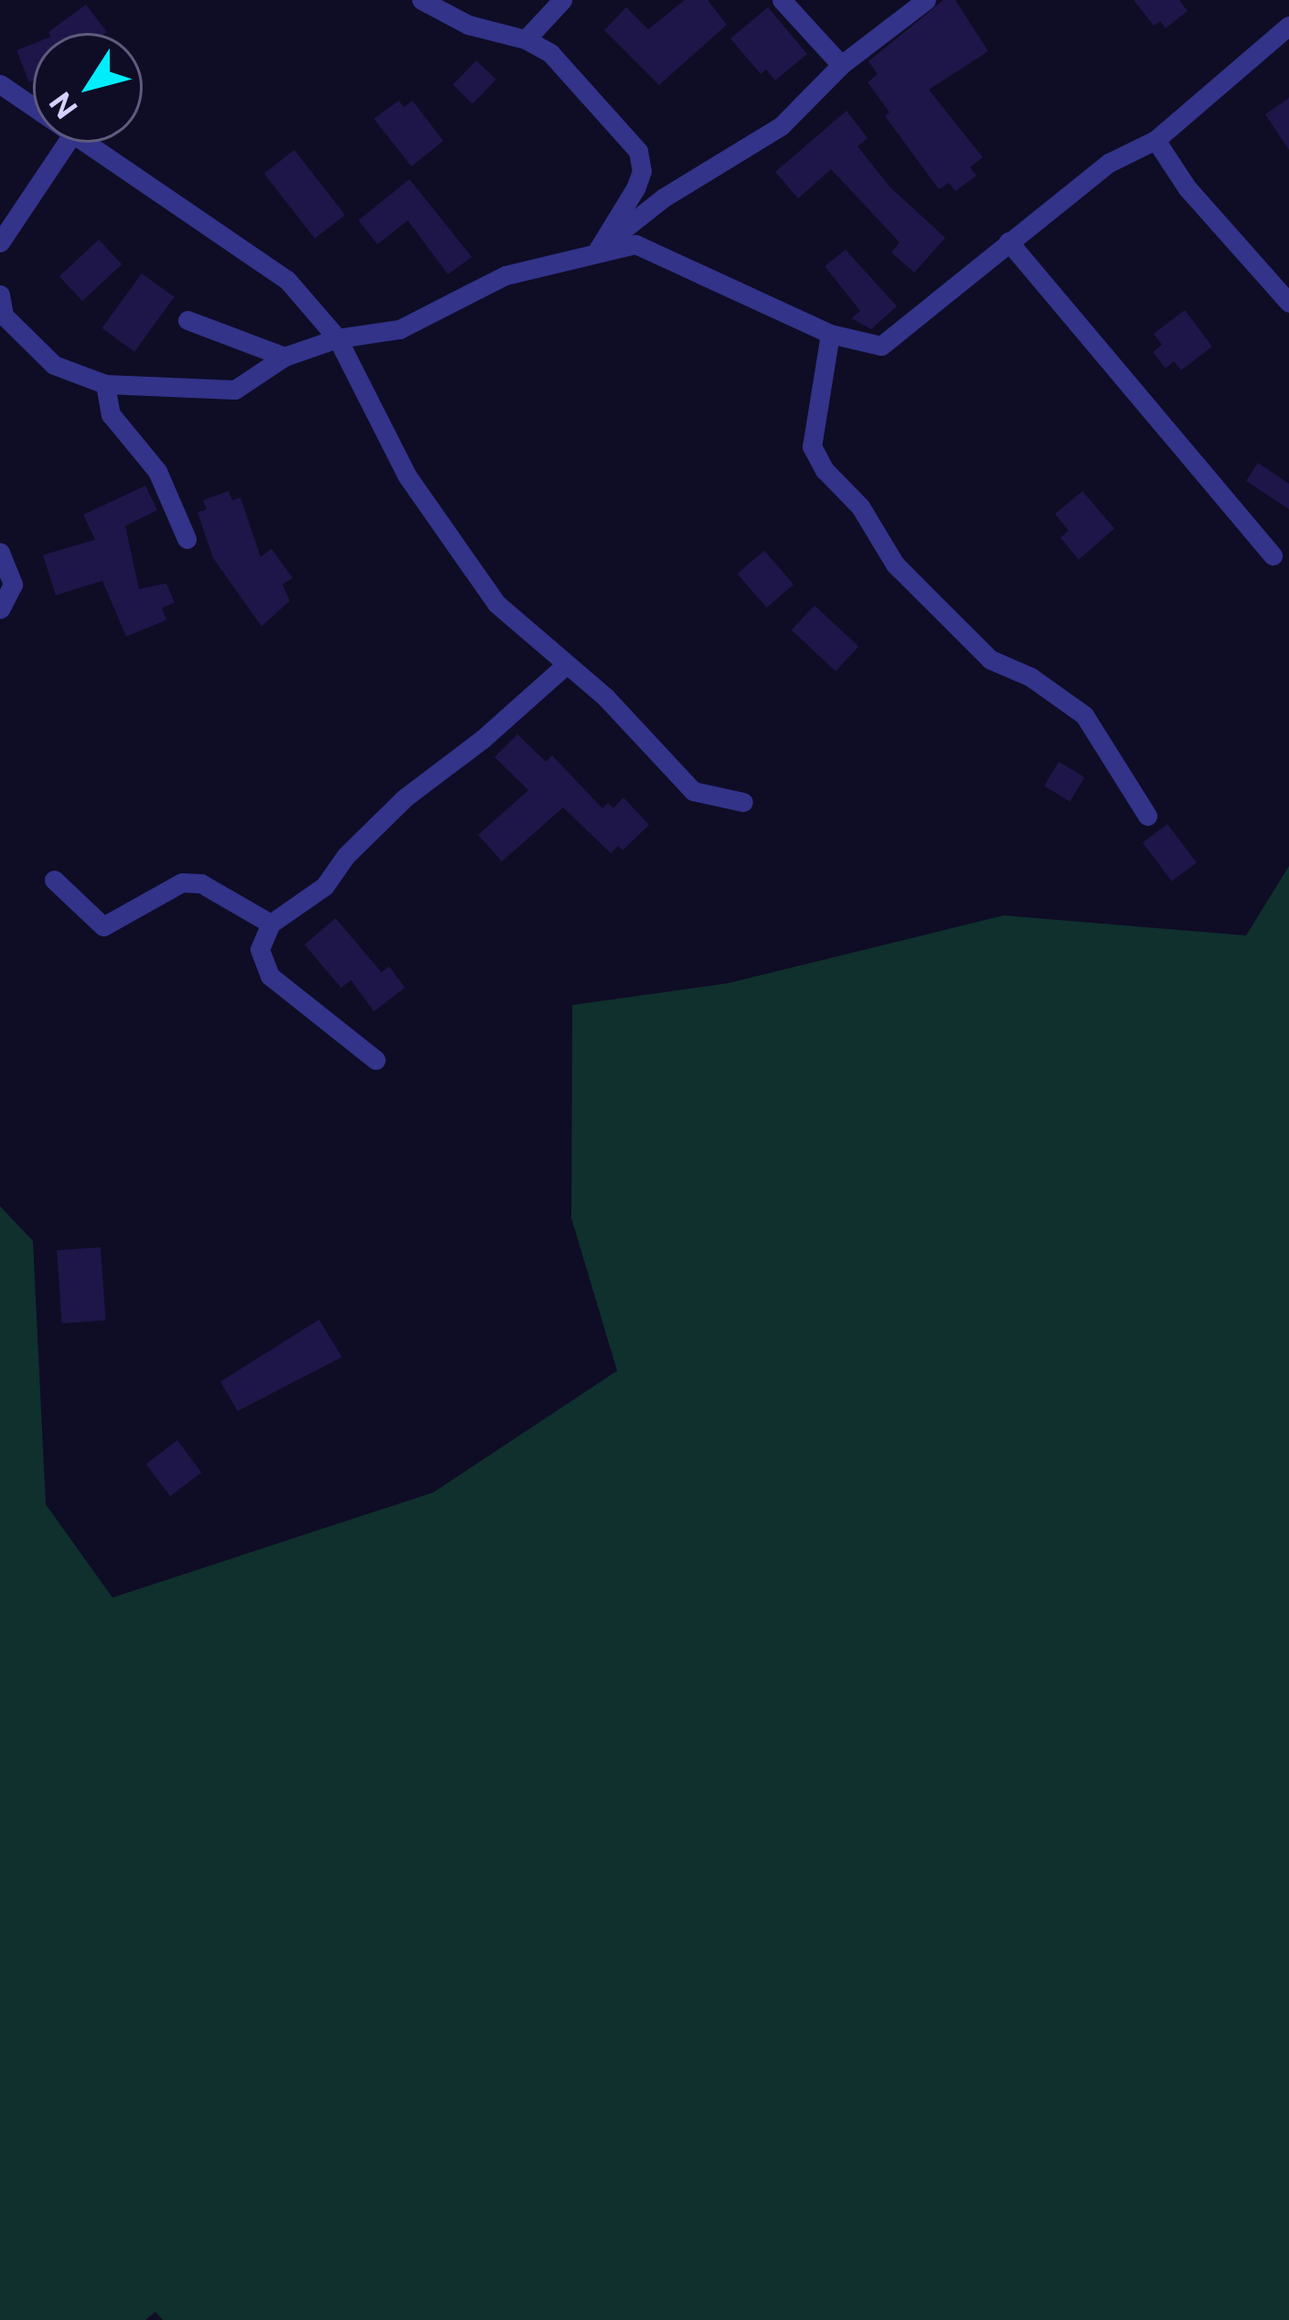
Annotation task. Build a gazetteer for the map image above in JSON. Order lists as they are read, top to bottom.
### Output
{
  "north": "bottom left"
}
